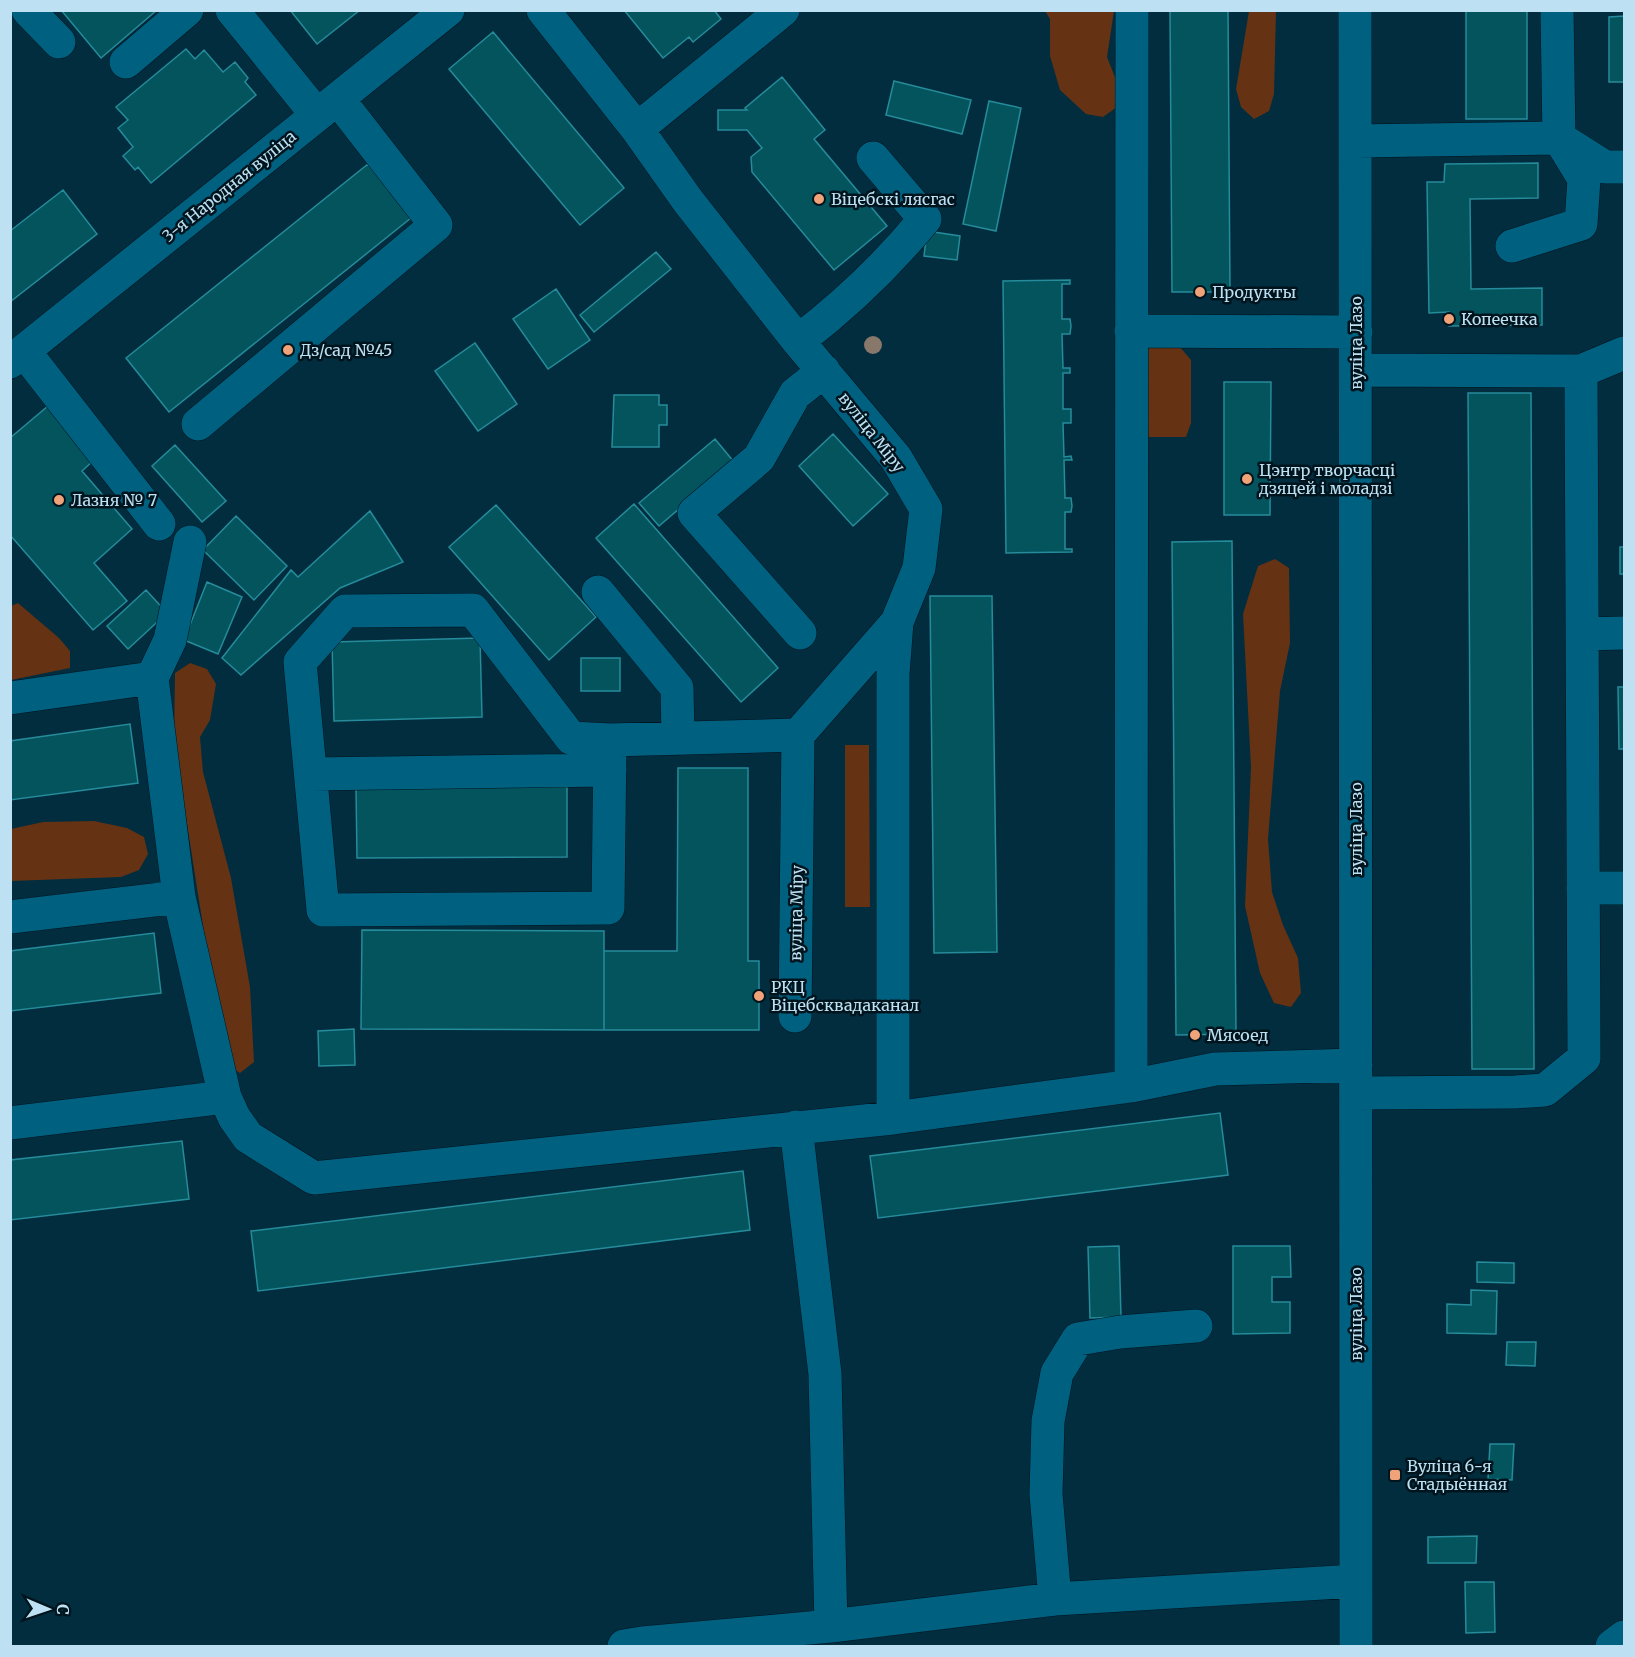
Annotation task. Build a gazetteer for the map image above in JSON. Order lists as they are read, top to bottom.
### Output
{
  "streets": {
    "street": ["3-я Народная вуліца", "вуліца Лазо", "вуліца Міру"]
  },
  "places": {
    "other": [
      "Віцебскі лясгас",
      "Продукты",
      "Копеечка",
      "Дз/сад №45",
      "Цэнтр творчасці дзяцей і моладзі",
      "Лазня № 7",
      "РКЦ Віцебсквадаканал",
      "Мясоед"
    ],
    "transit": ["Вуліца 6-я Стадыённая"]
  },
  "north": "right"
}
